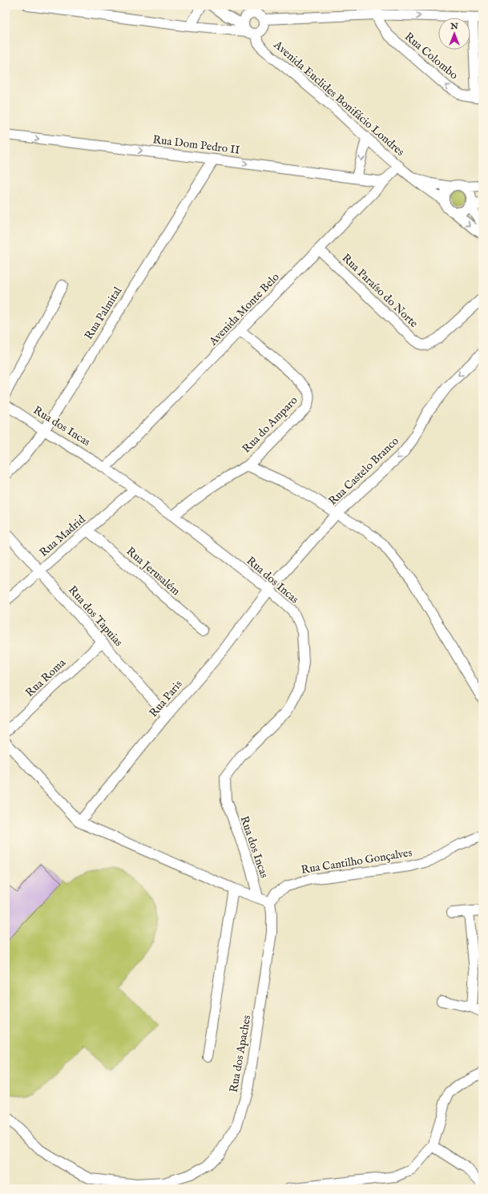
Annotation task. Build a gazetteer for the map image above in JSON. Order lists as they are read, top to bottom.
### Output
{
  "streets": {
    "street": [
      "Rua Colombo",
      "Avenida Euclides Bonifácio Londres",
      "Rua Dom Pedro II",
      "Rua Paraíso do Norte",
      "Avenida Monte Belo",
      "Rua Palmital",
      "Rua do Amparo",
      "Rua dos Incas",
      "Rua Castelo Branco",
      "Rua Madrid",
      "Rua Jerusalém",
      "Rua dos Tapuias",
      "Rua Roma",
      "Rua Paris",
      "Rua Cantilho Gonçalves",
      "Rua dos Apaches"
    ]
  },
  "crossings": [
    ["Avenida Euclides Bonifácio Londres", "Avenida Monte Belo"],
    ["Rua Dom Pedro II", "Avenida Monte Belo"],
    ["Rua Dom Pedro II", "Rua Palmital"],
    ["Rua Paraíso do Norte", "Avenida Monte Belo"],
    ["Avenida Monte Belo", "Rua do Amparo"],
    ["Avenida Monte Belo", "Rua dos Incas"],
    ["Rua Palmital", "Rua dos Incas"],
    ["Rua do Amparo", "Rua dos Incas"],
    ["Rua dos Incas", "Rua Castelo Branco"],
    ["Rua dos Incas", "Rua Madrid"],
    ["Rua dos Incas", "Rua Paris"],
    ["Rua Castelo Branco", "Rua Paris"],
    ["Rua Madrid", "Rua Jerusalém"],
    ["Rua Madrid", "Rua dos Tapuias"],
    ["Rua dos Tapuias", "Rua Roma"],
    ["Rua dos Tapuias", "Rua Paris"],
    ["Rua Cantilho Gonçalves", "Rua dos Apaches"]
  ],
  "one_way": ["Rua Colombo", "Rua Dom Pedro II", "Rua Castelo Branco"],
  "north": "top"
}
